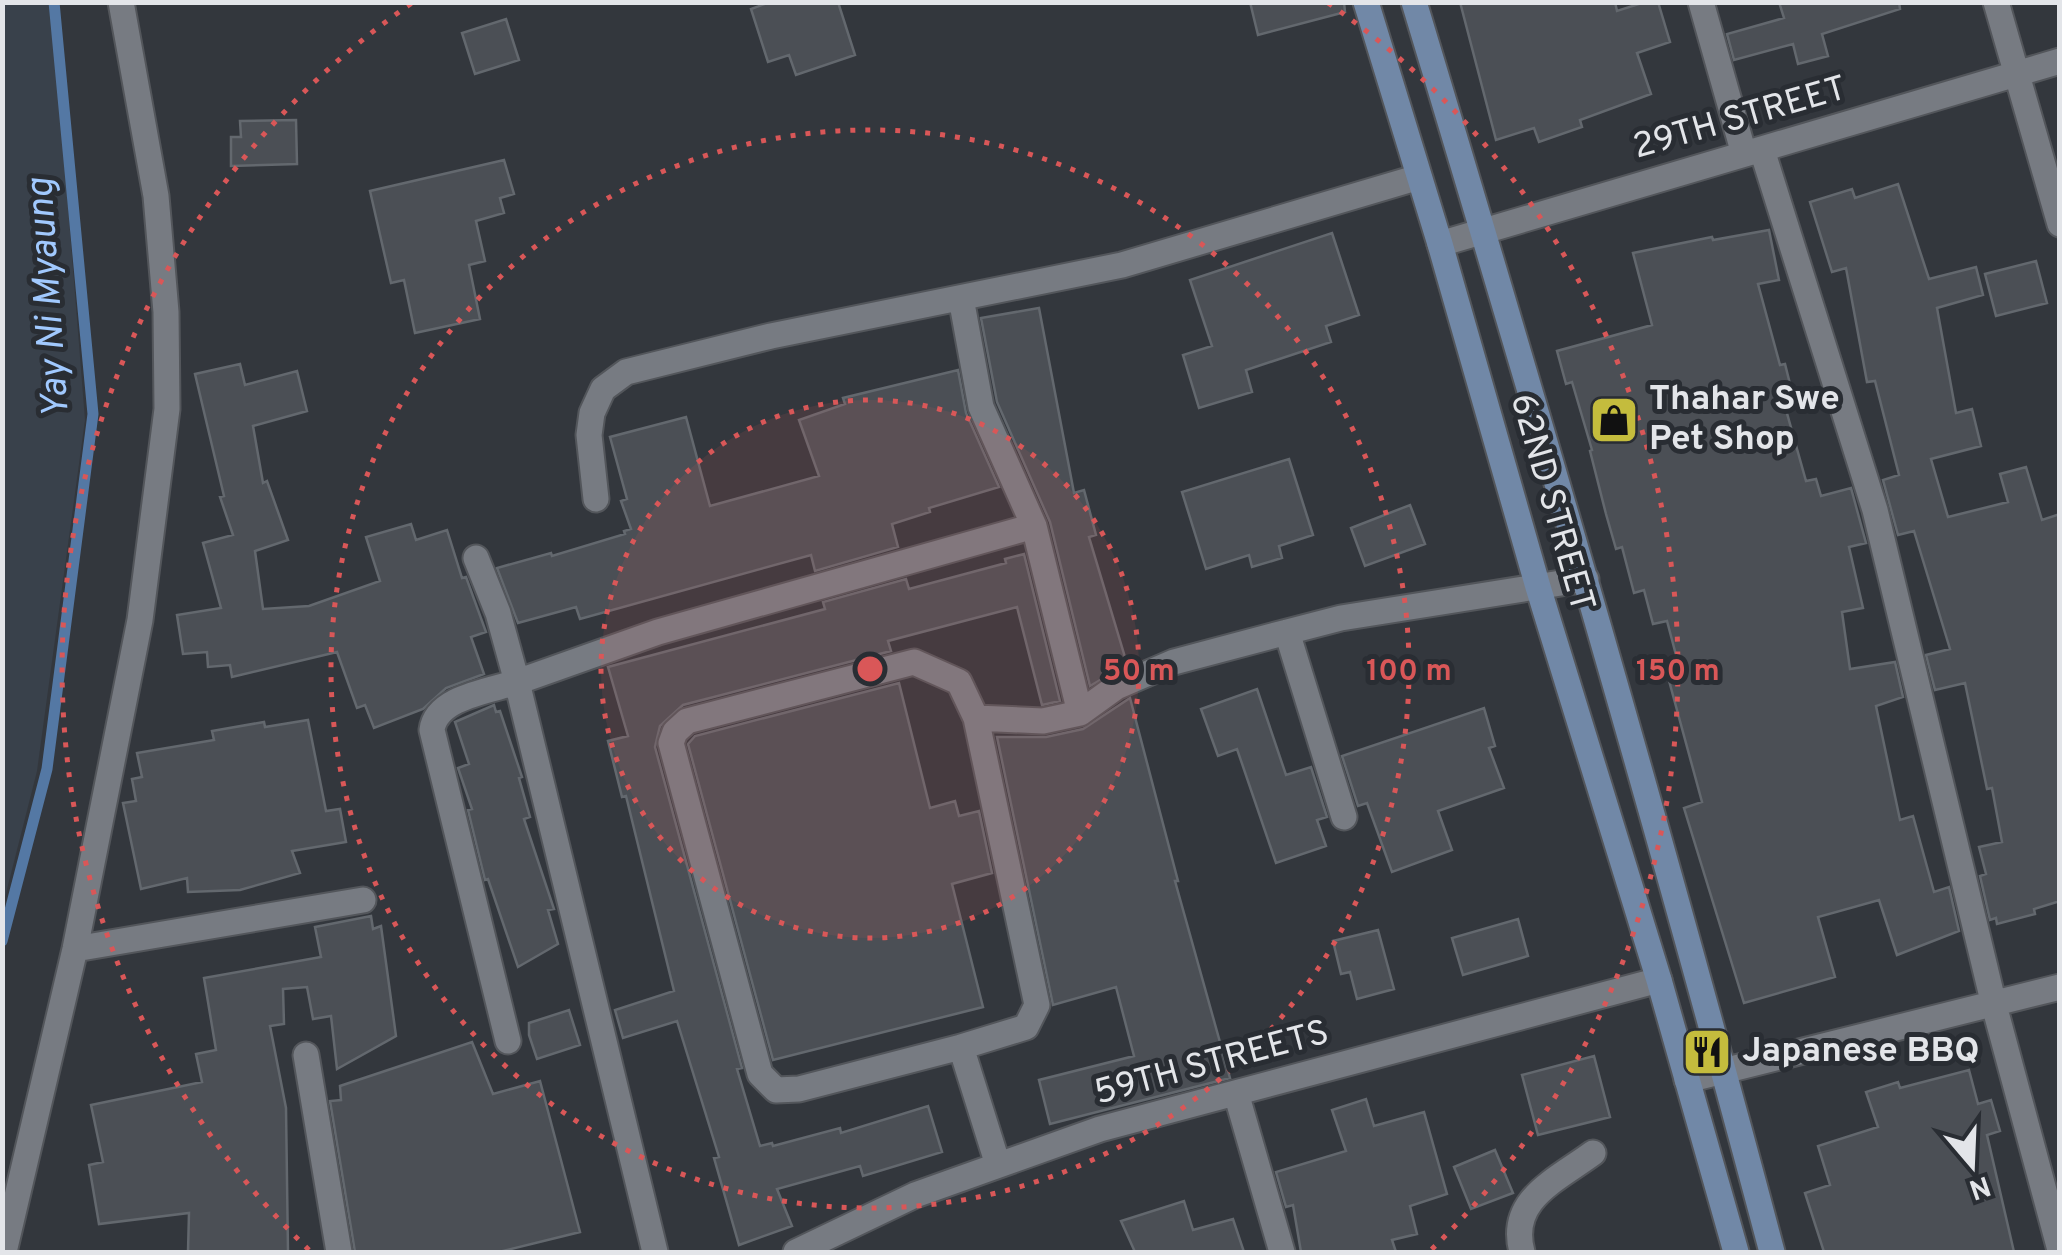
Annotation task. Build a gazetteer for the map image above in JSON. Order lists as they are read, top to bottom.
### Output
{
  "streets": {
    "main road": ["62ND STREET"],
    "street": ["29TH STREET", "59TH STREETS"]
  },
  "crossings": [
    ["29TH STREET", "62ND STREET"],
    ["62ND STREET", "59TH STREETS"]
  ],
  "water": ["Yay Ni Myaung"],
  "places": {
    "shop": ["Thahar Swe Pet Shop"],
    "restaurant": ["Japanese BBQ"]
  },
  "north": "bottom",
  "rings": ["50 m", "100 m", "150 m"]
}
